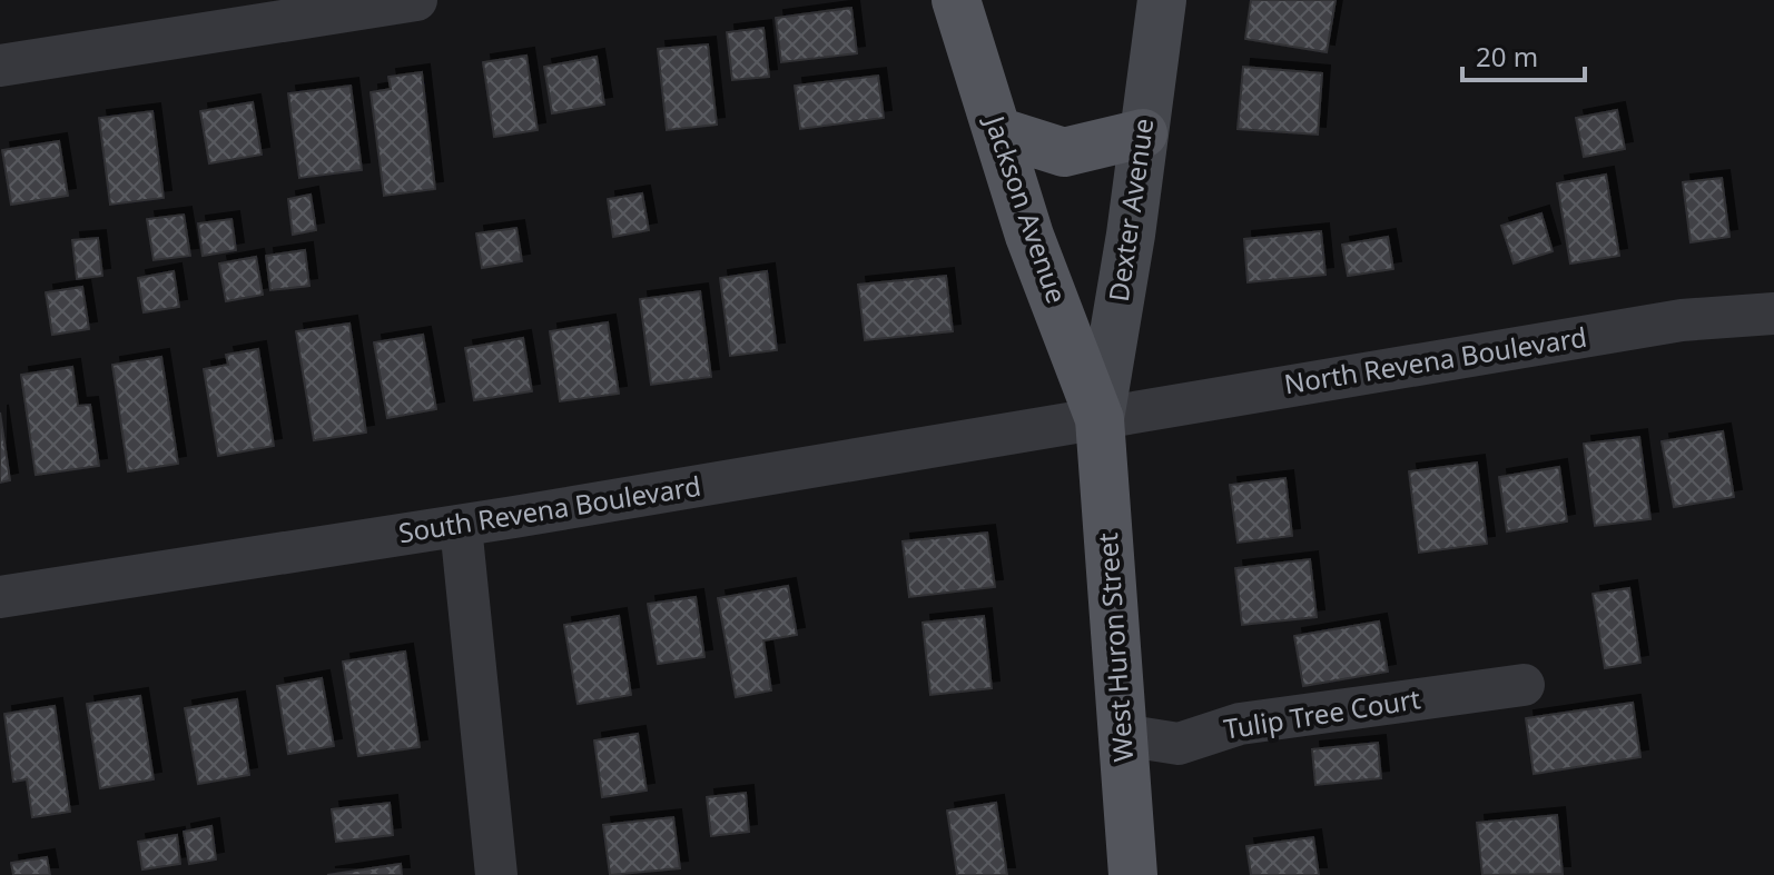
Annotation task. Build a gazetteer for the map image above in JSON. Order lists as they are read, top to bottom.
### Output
{
  "streets": {
    "main road": ["Jackson Avenue", "Dexter Avenue", "West Huron Street"],
    "street": ["North Revena Boulevard", "South Revena Boulevard", "Tulip Tree Court"]
  },
  "crossings": [
    ["Jackson Avenue", "Dexter Avenue"],
    ["Jackson Avenue", "North Revena Boulevard"],
    ["Jackson Avenue", "South Revena Boulevard"],
    ["Jackson Avenue", "West Huron Street"],
    ["Dexter Avenue", "North Revena Boulevard"],
    ["Dexter Avenue", "South Revena Boulevard"],
    ["Dexter Avenue", "West Huron Street"],
    ["North Revena Boulevard", "South Revena Boulevard"],
    ["North Revena Boulevard", "West Huron Street"],
    ["South Revena Boulevard", "West Huron Street"],
    ["West Huron Street", "Tulip Tree Court"]
  ],
  "scale_bar": "20 m"
}
